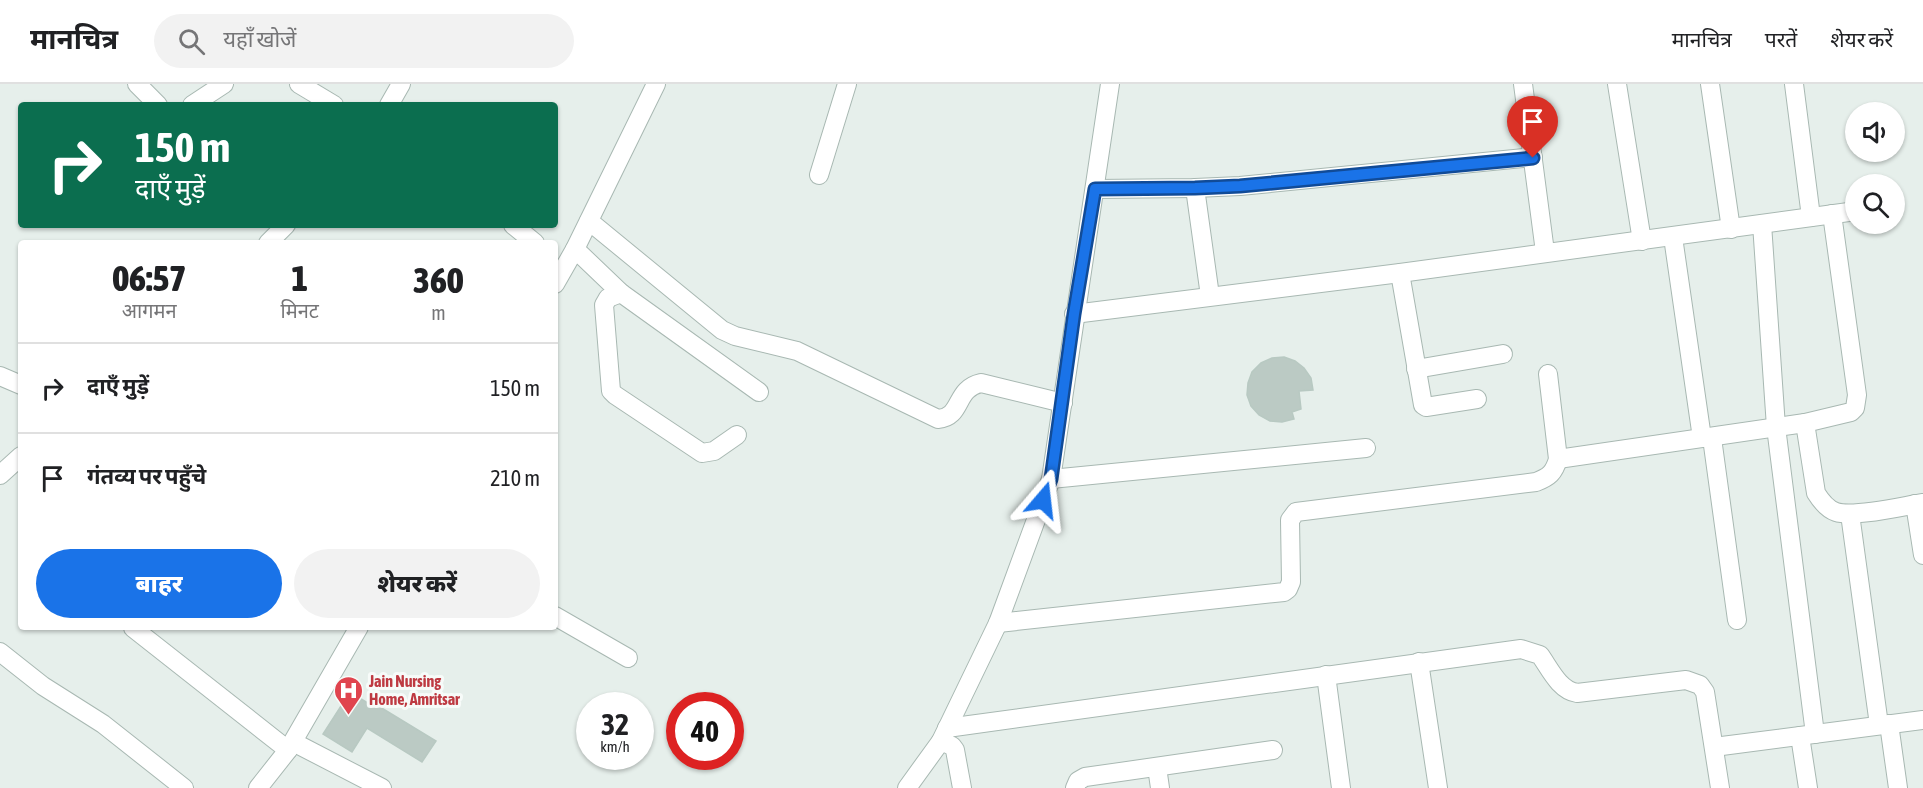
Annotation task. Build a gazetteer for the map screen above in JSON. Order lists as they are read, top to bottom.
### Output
{
  "places": {
    "hospital": ["Jain Nursing Home, Amritsar"]
  },
  "page": {
    "header": "मानचित्र",
    "search": "यहाँ खोजें",
    "nav": ["मानचित्र", "परतें", "शेयर करें"],
    "turn": ["150 m", "दाएँ मुड़ें"],
    "eta": [
      "06:57",
      "आगमन",
      "1",
      "मिनट",
      "360",
      "m"
    ],
    "list": [
      {
        "name": "दाएँ मुड़ें",
        "value": "150 m"
      },
      {
        "name": "गंतव्य पर पहुँचे",
        "value": "210 m"
      }
    ],
    "buttons": ["बाहर", "शेयर करें"],
    "speed": "32 km/h",
    "limit": "40"
  }
}
